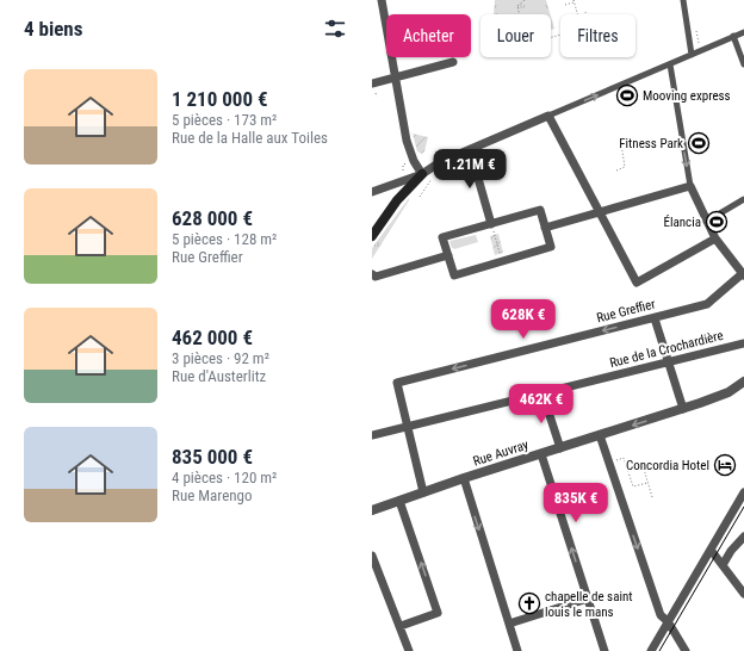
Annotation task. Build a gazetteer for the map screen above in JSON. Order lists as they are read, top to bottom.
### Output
{
  "streets": {
    "street": ["Rue Greffier", "Rue de la Crochardière", "Rue Auvray"]
  },
  "crossings": [
    ["Rue Greffier", "Rue de la Crochardière"]
  ],
  "one_way": ["Rue Greffier"],
  "places": {
    "sports": ["Mooving express", "Fitness Park", "Élancia"],
    "hotel": ["Concordia Hotel"],
    "church": ["chapelle de saint louis le mans"]
  },
  "page": {
    "heading": "4 biens",
    "chip": ["Acheter", "Louer", "Filtres"],
    "list": [
      {
        "name": "1 210 000 €",
        "note": "5 pièces · 173 m² · Rue de la Halle aux Toiles"
      },
      {
        "name": "628 000 €",
        "note": "5 pièces · 128 m² · Rue Greffier"
      },
      {
        "name": "462 000 €",
        "note": "3 pièces · 92 m² · Rue d'Austerlitz"
      },
      {
        "name": "835 000 €",
        "note": "4 pièces · 120 m² · Rue Marengo"
      }
    ],
    "price": [
      "1.21M €",
      "628K €",
      "462K €",
      "835K €"
    ]
  }
}
